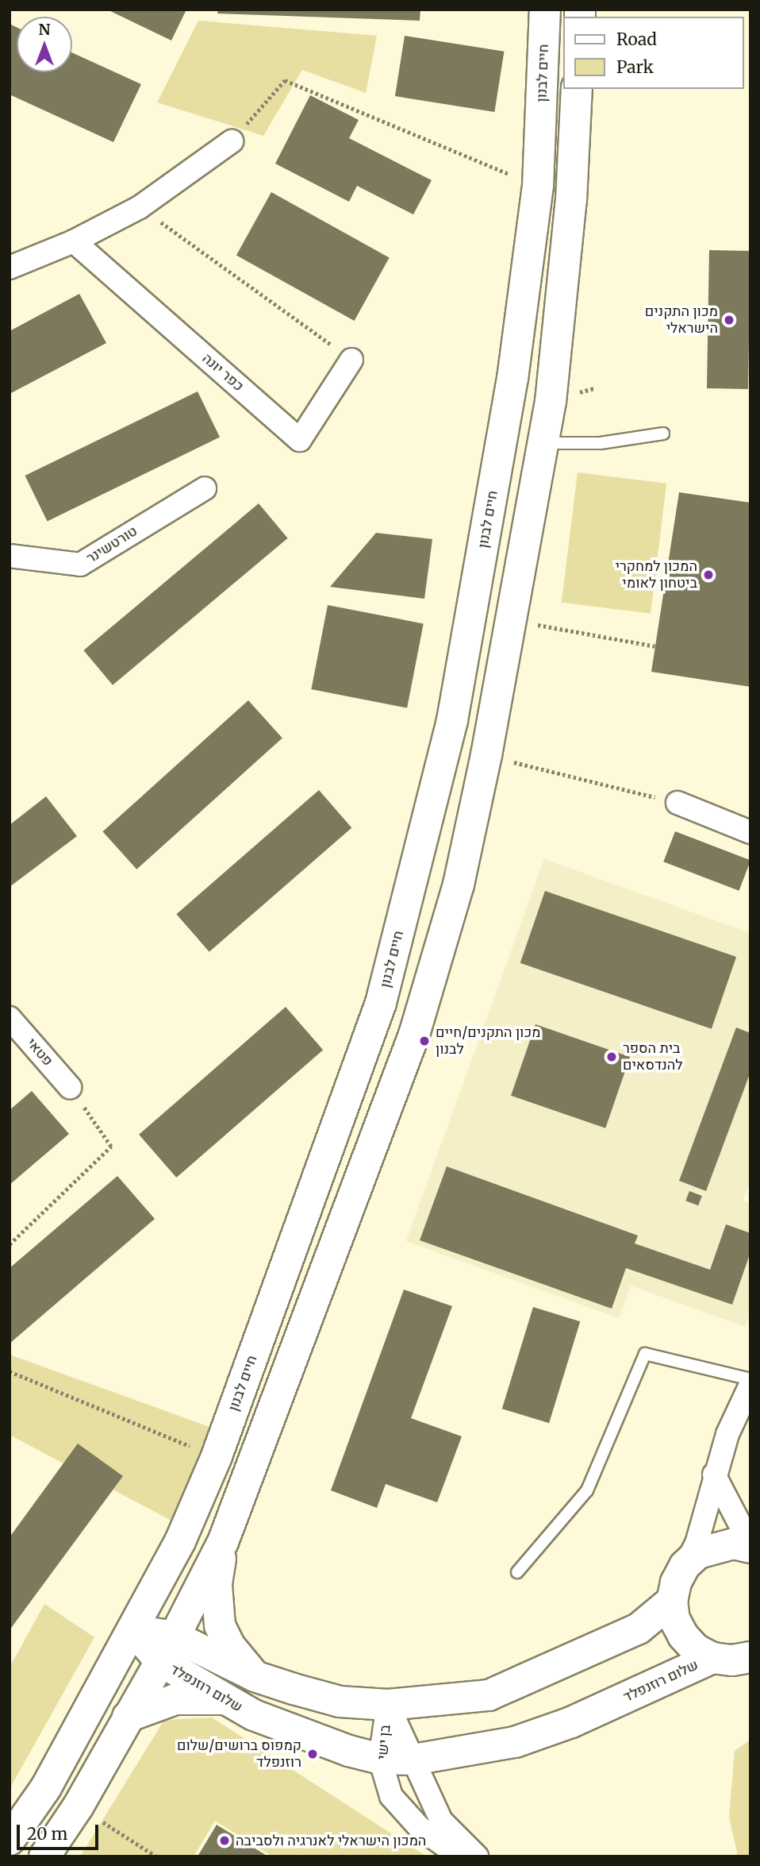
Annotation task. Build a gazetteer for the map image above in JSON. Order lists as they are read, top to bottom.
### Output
{
  "streets": {
    "main road": ["חיים לבנון", "שלום רוזנפלד"],
    "street": [
      "כפר יונה",
      "טורטשינר",
      "פטאי",
      "בן ישי"
    ]
  },
  "crossings": [
    ["חיים לבנון", "שלום רוזנפלד"],
    ["שלום רוזנפלד", "בן ישי"]
  ],
  "places": [
    "מכון התקנים הישראלי",
    "המכון למחקרי ביטחון לאומי",
    "מכון התקנים/חיים לבנון",
    "בית הספר להנדסאים",
    "קמפוס ברושים/שלום רוזנפלד",
    "המכון הישראלי לאנרגיה ולסביבה"
  ],
  "legend": ["Road", "Park"],
  "scale_bar": "20 m",
  "north": "top"
}
